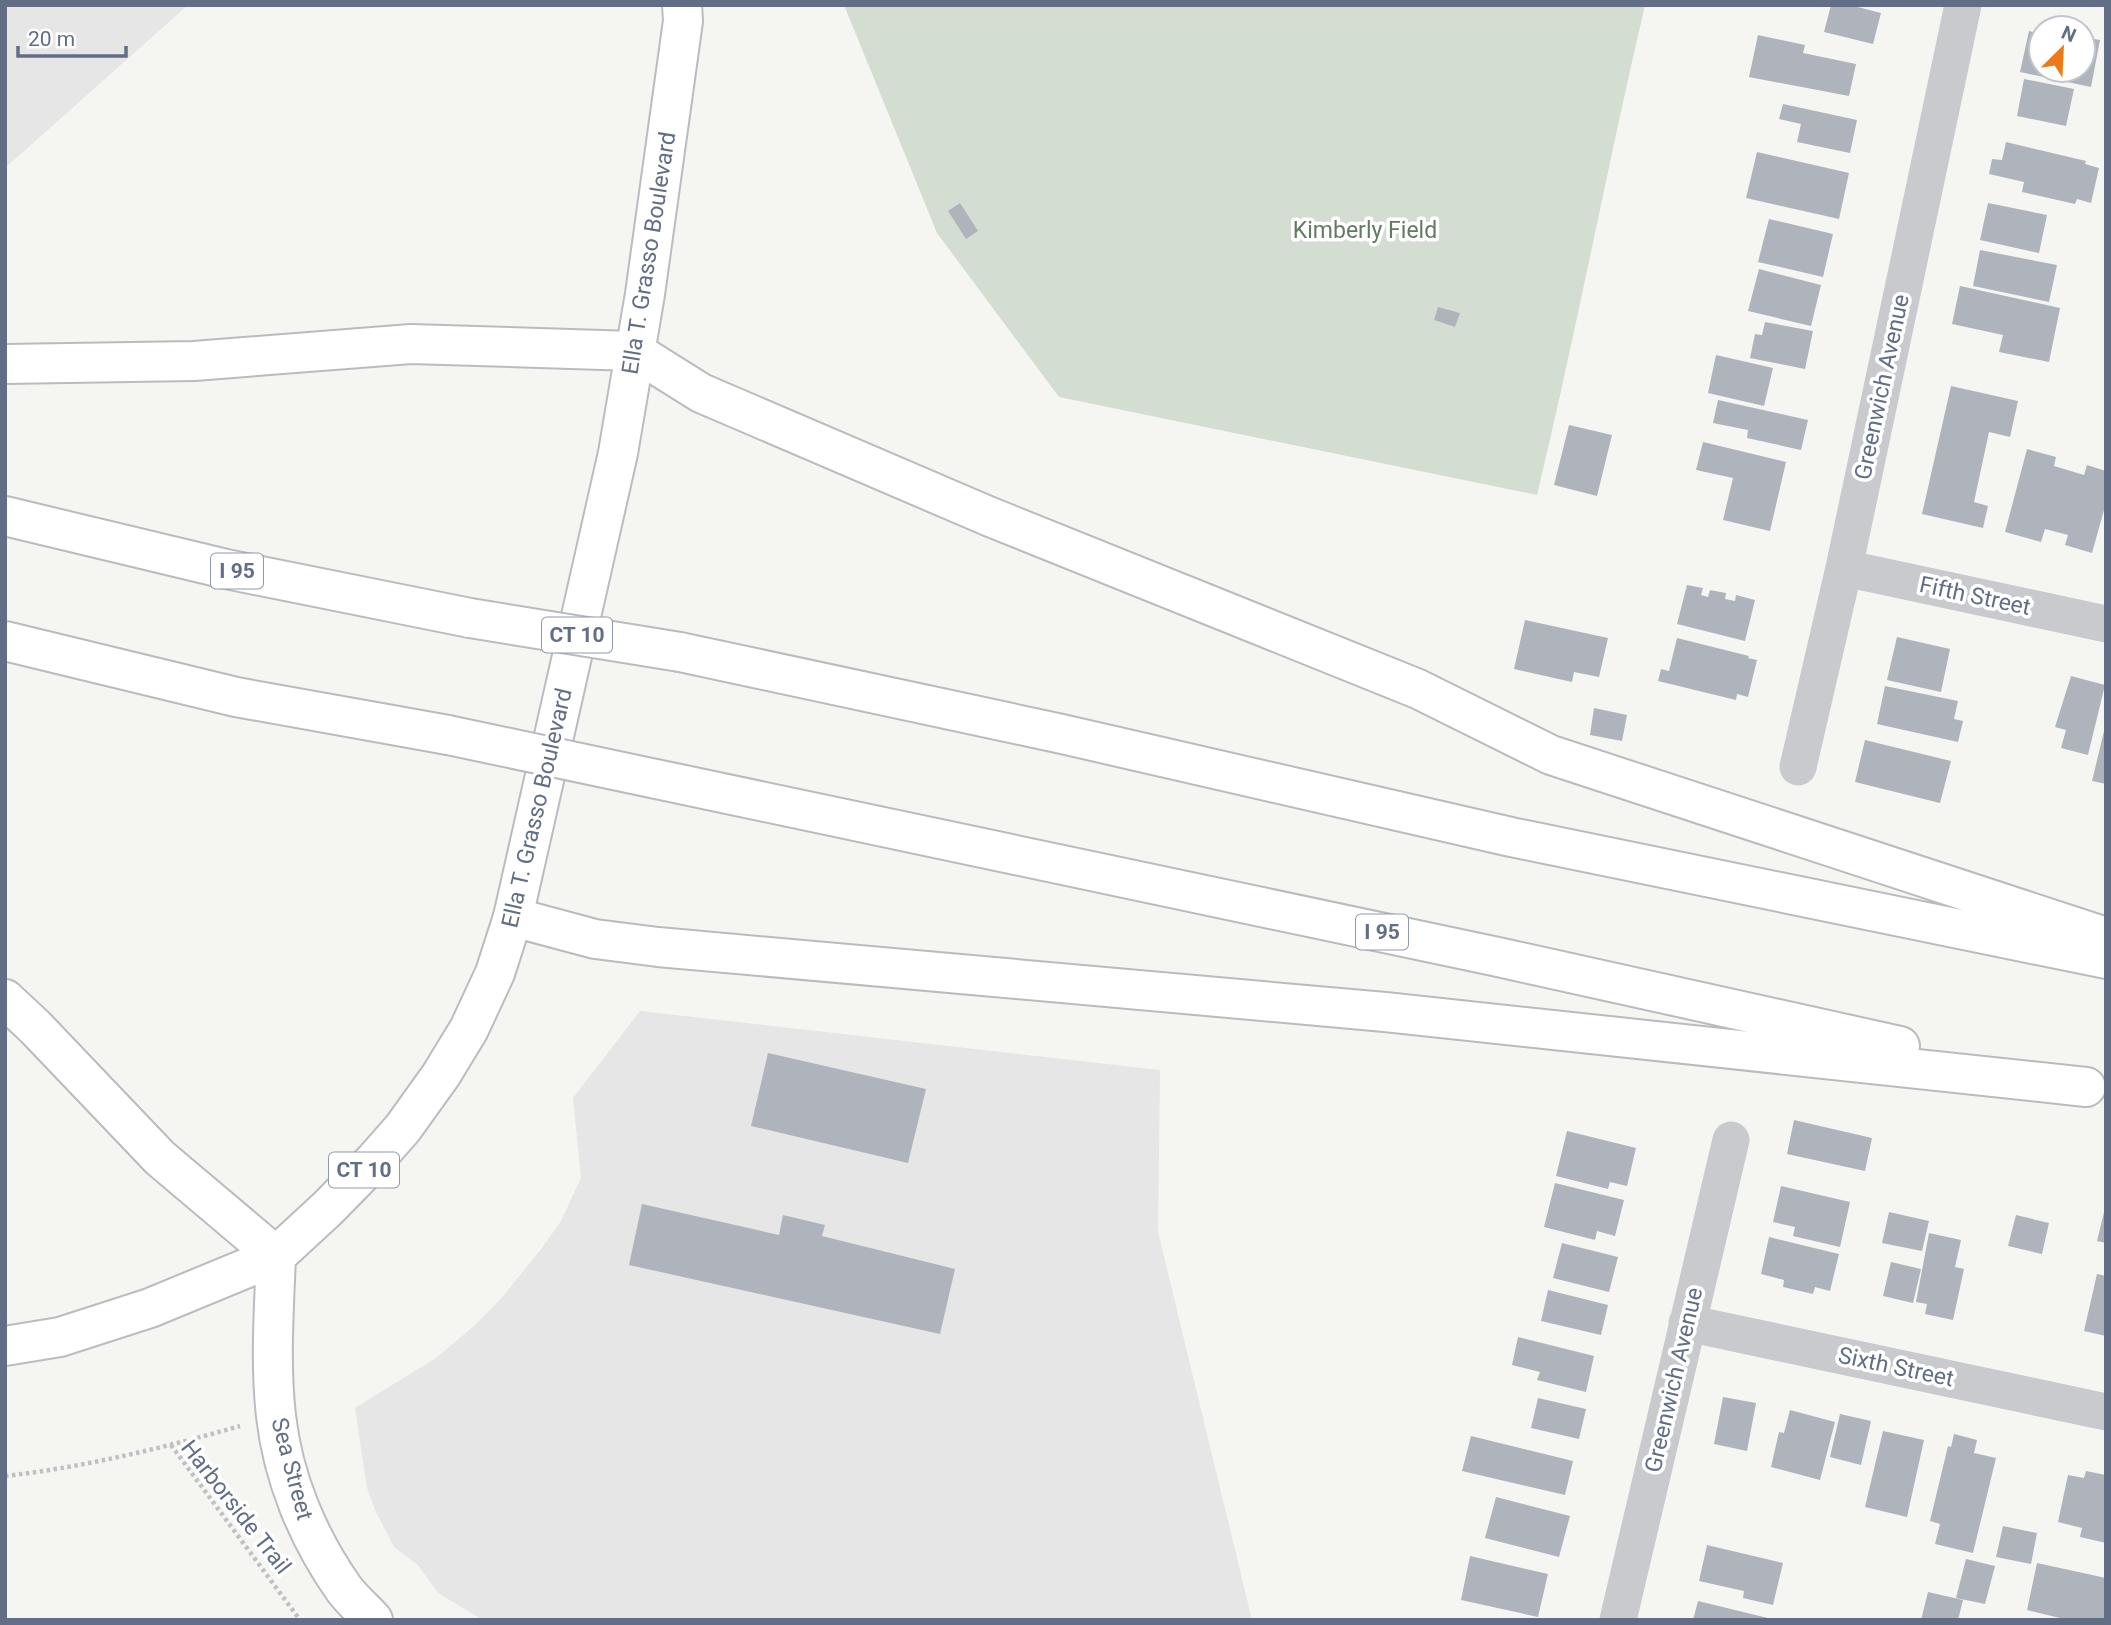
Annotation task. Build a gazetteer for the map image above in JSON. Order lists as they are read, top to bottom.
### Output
{
  "streets": {
    "main road": [
      "Ella T. Grasso Boulevard",
      "I 95",
      "CT 10",
      "Sea Street"
    ],
    "street": ["Greenwich Avenue", "Fifth Street", "Sixth Street"],
    "path": ["Harborside Trail"]
  },
  "crossings": [
    ["Ella T. Grasso Boulevard", "Sea Street"],
    ["Greenwich Avenue", "Fifth Street"],
    ["Greenwich Avenue", "Sixth Street"]
  ],
  "parks": ["Kimberly Field"],
  "scale_bar": "20 m",
  "north": "top right"
}
